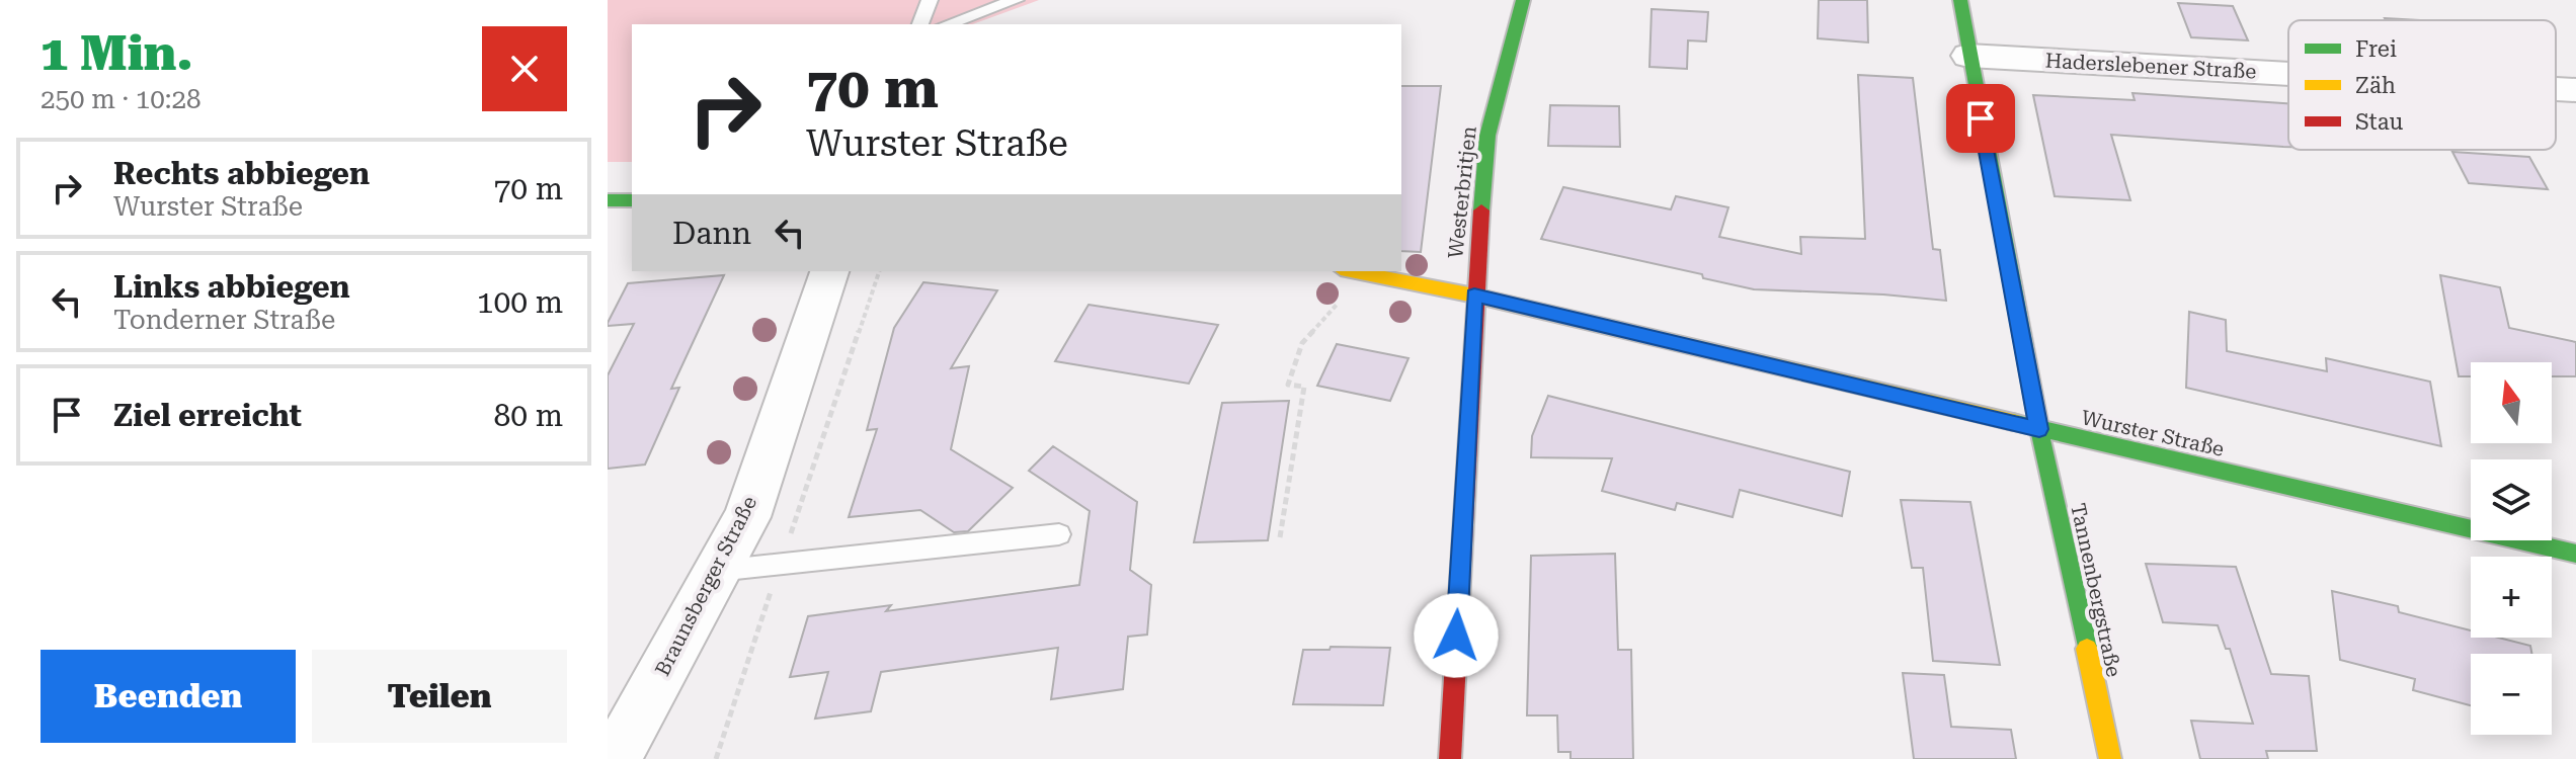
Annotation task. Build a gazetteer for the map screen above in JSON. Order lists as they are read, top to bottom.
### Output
{
  "streets": {
    "street": [
      "Haderslebener Straße",
      "Westerbritjen",
      "Wurster Straße",
      "Braunsberger Straße",
      "Tannenbergstraße"
    ]
  },
  "crossings": [
    ["Haderslebener Straße", "Tannenbergstraße"],
    ["Westerbritjen", "Wurster Straße"],
    ["Wurster Straße", "Tannenbergstraße"]
  ],
  "legend": ["Frei", "Zäh", "Stau"],
  "north": "top",
  "page": {
    "heading": ["1 Min.", "250 m · 10:28"],
    "turn": ["70 m", "Wurster Straße"],
    "list": [
      {
        "name": "Rechts abbiegen",
        "note": "Wurster Straße",
        "value": "70 m"
      },
      {
        "name": "Links abbiegen",
        "note": "Tonderner Straße",
        "value": "100 m"
      },
      {
        "name": "Ziel erreicht",
        "value": "80 m"
      }
    ],
    "then": "Dann",
    "map_buttons": ["+", "−"],
    "buttons": ["Beenden", "Teilen"]
  }
}
